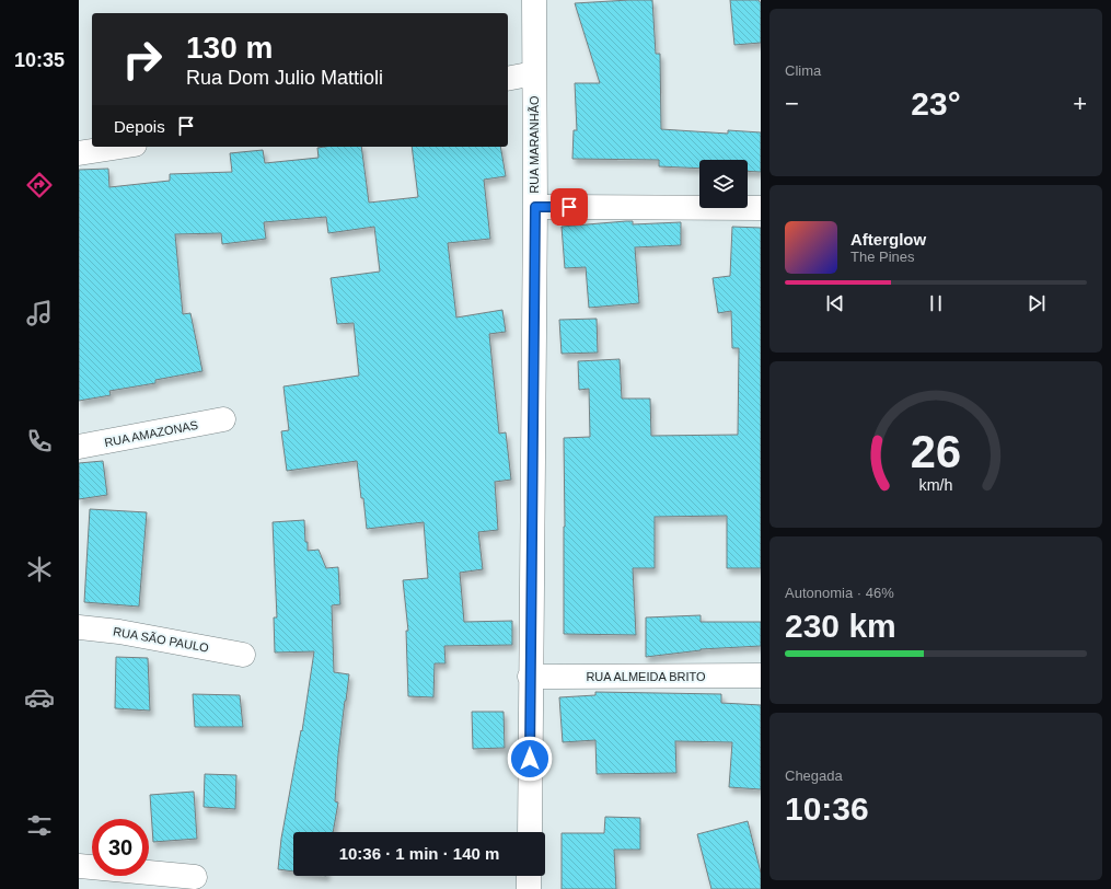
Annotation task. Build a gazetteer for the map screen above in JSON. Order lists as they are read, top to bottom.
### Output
{
  "streets": {
    "street": [
      "RUA MARANHÃO",
      "RUA AMAZONAS",
      "RUA SÃO PAULO",
      "RUA ALMEIDA BRITO"
    ]
  },
  "crossings": [
    ["RUA MARANHÃO", "RUA ALMEIDA BRITO"]
  ],
  "page": {
    "tabs": "10:35",
    "tile": [
      "Clima",
      ["Autonomia · 46%", "230 km"],
      ["Chegada", "10:36"]
    ],
    "turn": ["130 m", "Rua Dom Julio Mattioli"],
    "heat": ["−", "23°", "+"],
    "then": "Depois",
    "song": ["Afterglow", "The Pines"],
    "limit": "30",
    "trip": "10:36 · 1 min · 140 m",
    "gauge": ["26", "km/h"]
  }
}
